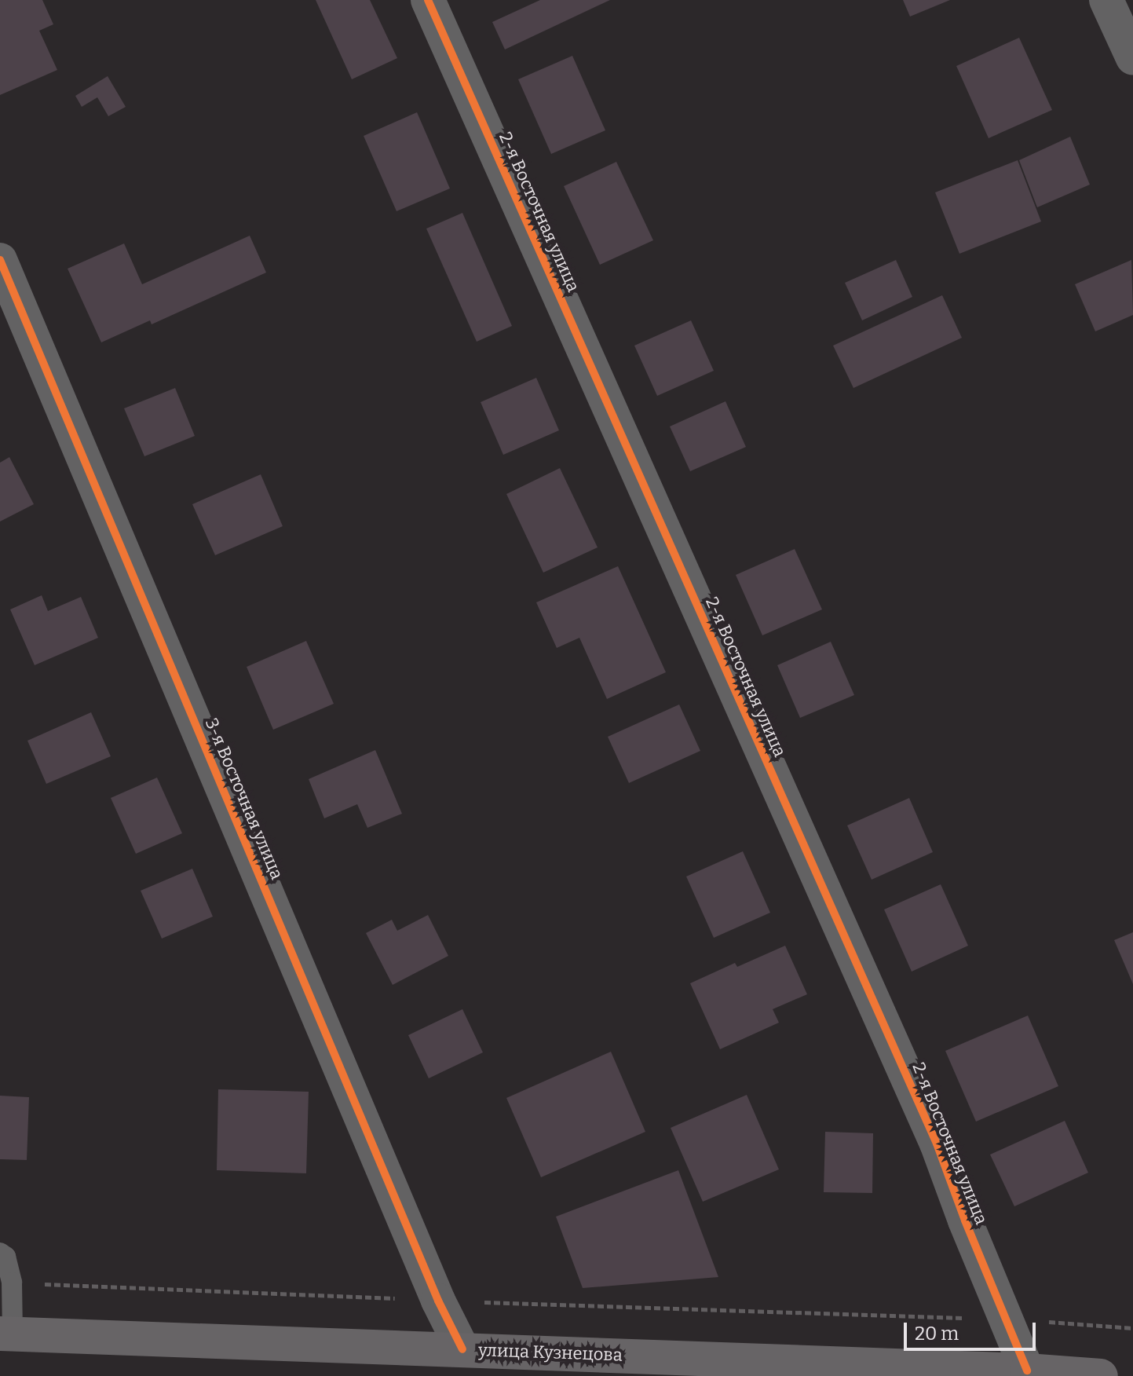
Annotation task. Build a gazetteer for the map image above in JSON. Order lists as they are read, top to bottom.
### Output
{
  "streets": {
    "street": ["2-я Восточная улица", "3-я Восточная улица", "улица Кузнецова"]
  },
  "crossings": [
    ["2-я Восточная улица", "улица Кузнецова"],
    ["3-я Восточная улица", "улица Кузнецова"]
  ],
  "scale_bar": "20 m"
}
